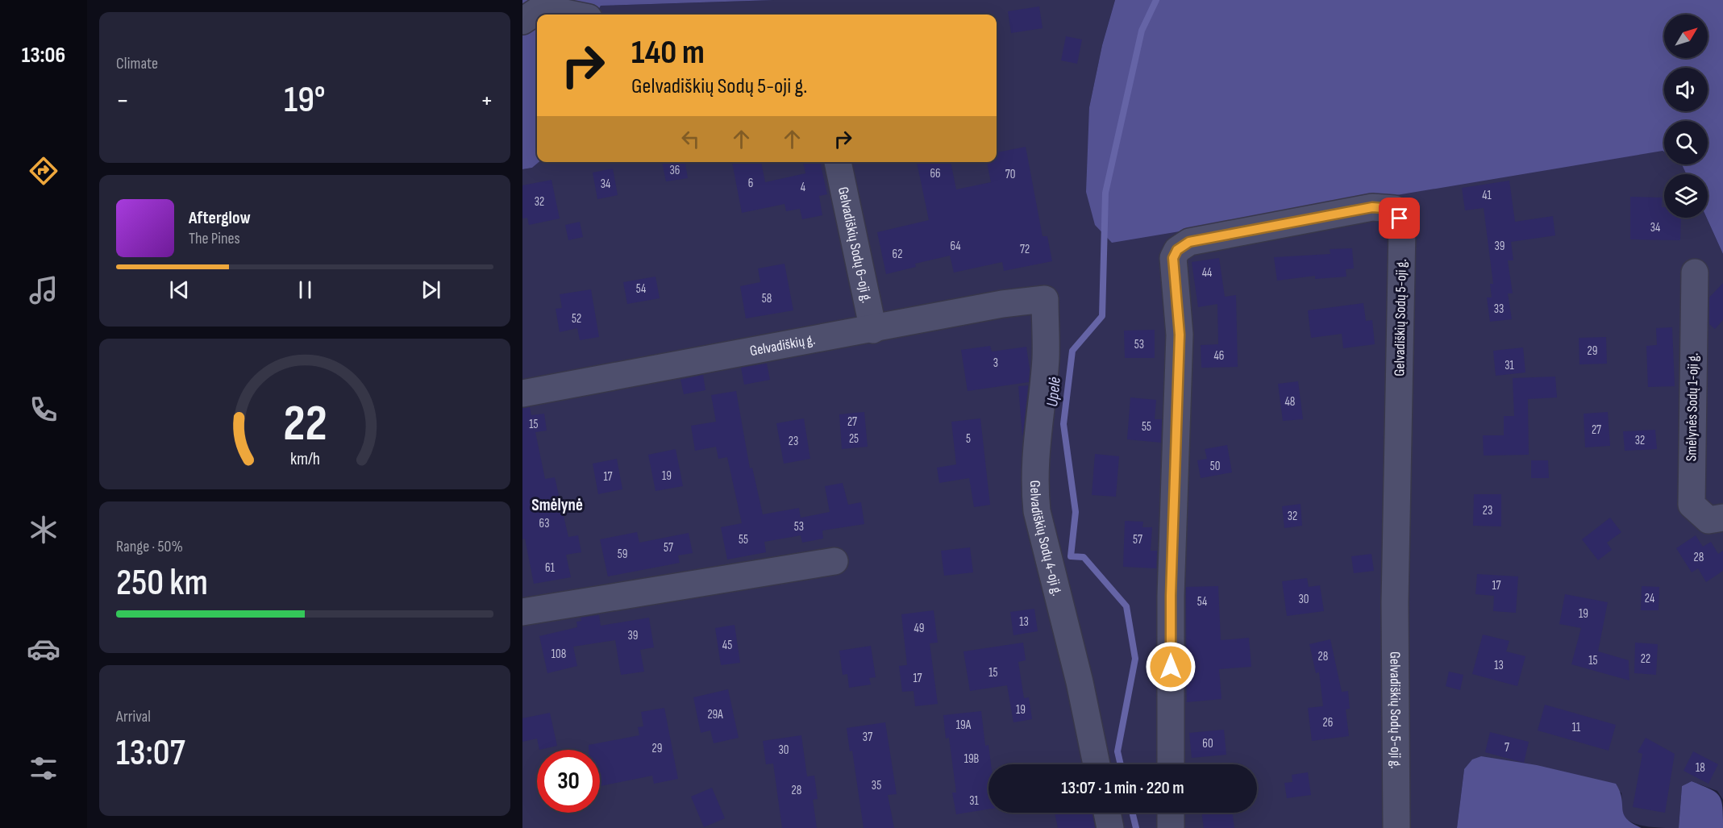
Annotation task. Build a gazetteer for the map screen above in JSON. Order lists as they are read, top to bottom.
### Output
{
  "streets": {
    "street": [
      "Gelvadiškių Sodų 6-oji g.",
      "Gelvadiškių Sodų 5-oji g.",
      "Gelvadiškių g.",
      "Smėlynės Sodų 1-oji g.",
      "Gelvadiškių Sodų 4-oji g."
    ]
  },
  "crossings": [
    ["Gelvadiškių Sodų 6-oji g.", "Gelvadiškių g."],
    ["Gelvadiškių g.", "Gelvadiškių Sodų 4-oji g."]
  ],
  "districts": ["Smėlynė"],
  "water": ["Upelė"],
  "house_numbers": [
    "36",
    "66",
    "70",
    "6",
    "34",
    "4",
    "41",
    "32",
    "34",
    "64",
    "39",
    "72",
    "62",
    "44",
    "54",
    "58",
    "33",
    "52",
    "53",
    "29",
    "46",
    "3",
    "31",
    "48",
    "27",
    "15",
    "55",
    "27",
    "25",
    "5",
    "32",
    "23",
    "50",
    "19",
    "17",
    "23",
    "32",
    "63",
    "53",
    "55",
    "57",
    "57",
    "59",
    "28",
    "61",
    "17",
    "24",
    "30",
    "54",
    "19",
    "13",
    "49",
    "39",
    "45",
    "108",
    "28",
    "22",
    "15",
    "13",
    "15",
    "17",
    "19",
    "29A",
    "26",
    "19A",
    "11",
    "37",
    "60",
    "7",
    "29",
    "30",
    "19B",
    "18",
    "35",
    "28",
    "31"
  ],
  "north": "top right",
  "page": {
    "tabs": "13:06",
    "tile": [
      "Climate",
      ["Range · 50%", "250 km"],
      ["Arrival", "13:07"]
    ],
    "turn": ["140 m", "Gelvadiškių Sodų 5-oji g."],
    "heat": ["−", "19°", "+"],
    "song": ["Afterglow", "The Pines"],
    "limit": "30",
    "trip": "13:07 · 1 min · 220 m",
    "gauge": ["22", "km/h"]
  }
}
